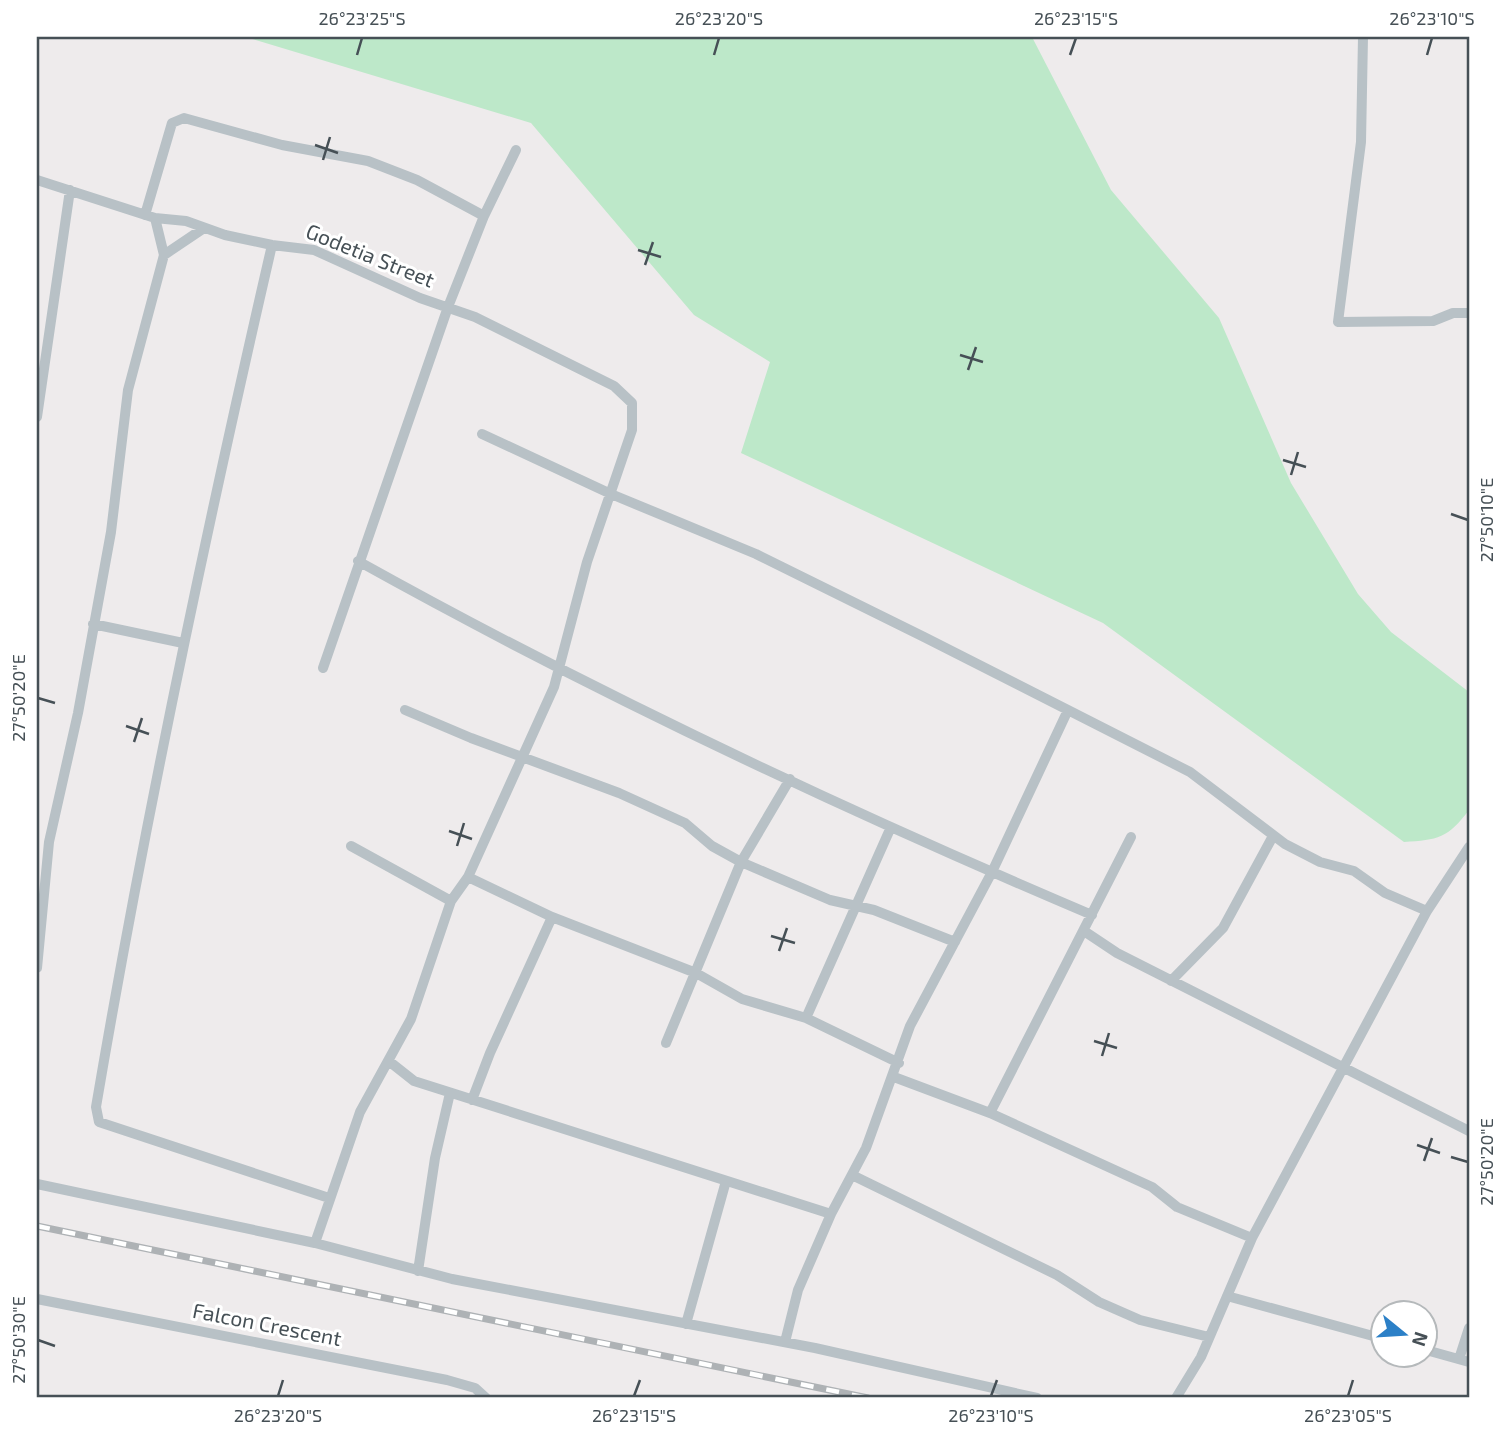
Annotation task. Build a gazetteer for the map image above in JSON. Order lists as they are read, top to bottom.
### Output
{
  "streets": {
    "street": ["Godetia Street", "Falcon Crescent"]
  },
  "north": "right",
  "coordinates": [
    "26°23'25\"S",
    "26°23'20\"S",
    "26°23'15\"S",
    "26°23'10\"S",
    "27°50'10\"E",
    "27°50'20\"E",
    "27°50'30\"E",
    "26°23'05\"S"
  ]
}
